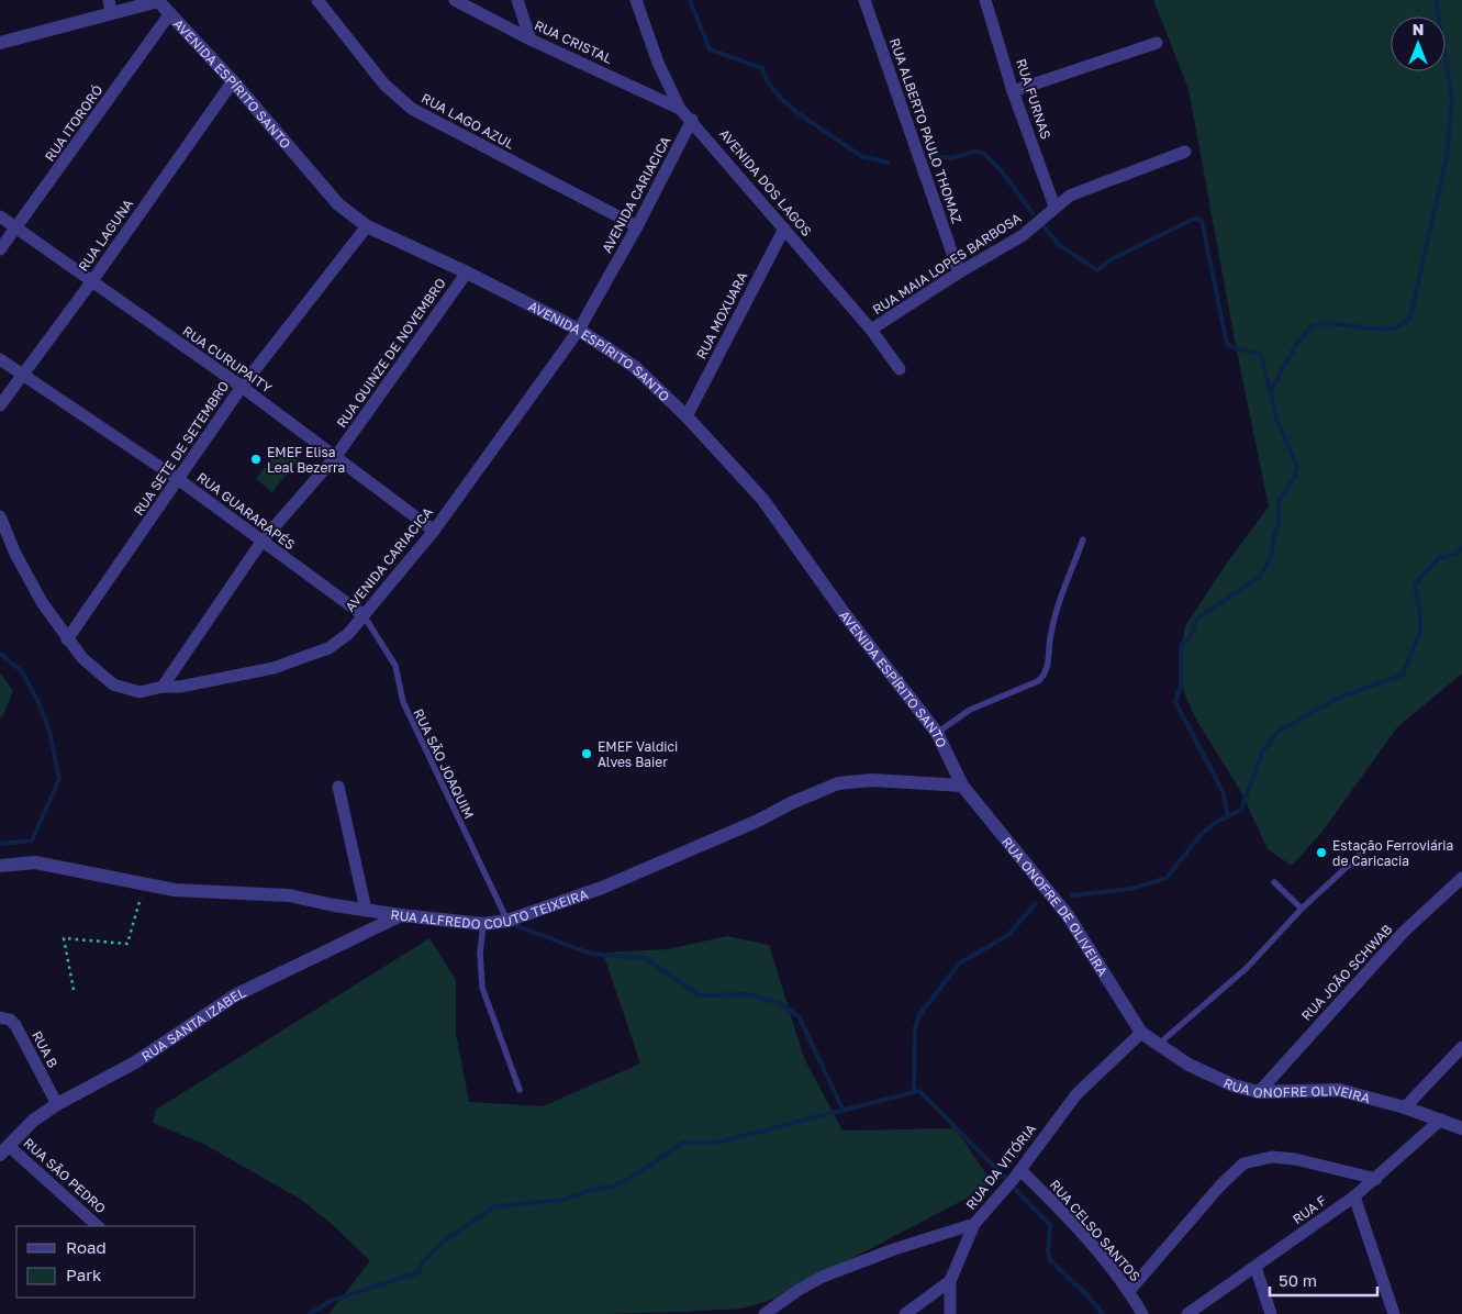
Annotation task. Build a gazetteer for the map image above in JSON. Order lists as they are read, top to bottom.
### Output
{
  "streets": {
    "street": [
      "RUA CRISTAL",
      "AVENIDA ESPÍRITO SANTO",
      "RUA FURNAS",
      "RUA LAGO AZUL",
      "RUA ITORORÓ",
      "RUA ALBERTO PAULO THOMAZ",
      "AVENIDA DOS LAGOS",
      "AVENIDA CARIACICA",
      "RUA LAGUNA",
      "RUA MAIA LOPES BARBOSA",
      "RUA MOXUARA",
      "RUA QUINZE DE NOVEMBRO",
      "RUA CURUPAITY",
      "RUA SETE DE SETEMBRO",
      "RUA GUARARAPÉS",
      "RUA ALFREDO COUTO TEIXEIRA",
      "RUA ONOFRE DE OLIVEIRA",
      "RUA JOÃO SCHWAB",
      "RUA SANTA IZABEL",
      "RUA B",
      "RUA ONOFRE OLIVEIRA",
      "RUA DA VITÓRIA",
      "RUA SÃO PEDRO",
      "RUA F",
      "RUA CELSO SANTOS"
    ],
    "lane": ["RUA SÃO JOAQUIM"]
  },
  "crossings": [
    ["RUA CRISTAL", "AVENIDA DOS LAGOS"],
    ["AVENIDA ESPÍRITO SANTO", "RUA ITORORÓ"],
    ["AVENIDA ESPÍRITO SANTO", "AVENIDA CARIACICA"],
    ["AVENIDA ESPÍRITO SANTO", "RUA LAGUNA"],
    ["AVENIDA ESPÍRITO SANTO", "RUA MOXUARA"],
    ["AVENIDA ESPÍRITO SANTO", "RUA QUINZE DE NOVEMBRO"],
    ["AVENIDA ESPÍRITO SANTO", "RUA SETE DE SETEMBRO"],
    ["AVENIDA ESPÍRITO SANTO", "RUA ALFREDO COUTO TEIXEIRA"],
    ["AVENIDA ESPÍRITO SANTO", "RUA ONOFRE DE OLIVEIRA"],
    ["RUA FURNAS", "RUA MAIA LOPES BARBOSA"],
    ["RUA LAGO AZUL", "AVENIDA CARIACICA"],
    ["RUA ITORORÓ", "RUA CURUPAITY"],
    ["RUA ALBERTO PAULO THOMAZ", "RUA MAIA LOPES BARBOSA"],
    ["AVENIDA DOS LAGOS", "AVENIDA CARIACICA"],
    ["AVENIDA DOS LAGOS", "RUA MAIA LOPES BARBOSA"],
    ["AVENIDA DOS LAGOS", "RUA MOXUARA"],
    ["AVENIDA CARIACICA", "RUA QUINZE DE NOVEMBRO"],
    ["AVENIDA CARIACICA", "RUA CURUPAITY"],
    ["AVENIDA CARIACICA", "RUA SETE DE SETEMBRO"],
    ["AVENIDA CARIACICA", "RUA GUARARAPÉS"],
    ["AVENIDA CARIACICA", "RUA SÃO JOAQUIM"],
    ["RUA LAGUNA", "RUA CURUPAITY"],
    ["RUA LAGUNA", "RUA GUARARAPÉS"],
    ["RUA QUINZE DE NOVEMBRO", "RUA CURUPAITY"],
    ["RUA QUINZE DE NOVEMBRO", "RUA GUARARAPÉS"],
    ["RUA CURUPAITY", "RUA SETE DE SETEMBRO"],
    ["RUA SETE DE SETEMBRO", "RUA GUARARAPÉS"],
    ["RUA GUARARAPÉS", "RUA SÃO JOAQUIM"],
    ["RUA SÃO JOAQUIM", "RUA ALFREDO COUTO TEIXEIRA"],
    ["RUA ALFREDO COUTO TEIXEIRA", "RUA ONOFRE DE OLIVEIRA"],
    ["RUA ALFREDO COUTO TEIXEIRA", "RUA SANTA IZABEL"],
    ["RUA ONOFRE DE OLIVEIRA", "RUA ONOFRE OLIVEIRA"],
    ["RUA ONOFRE DE OLIVEIRA", "RUA DA VITÓRIA"],
    ["RUA JOÃO SCHWAB", "RUA ONOFRE OLIVEIRA"],
    ["RUA SANTA IZABEL", "RUA B"],
    ["RUA SANTA IZABEL", "RUA SÃO PEDRO"],
    ["RUA ONOFRE OLIVEIRA", "RUA DA VITÓRIA"],
    ["RUA ONOFRE OLIVEIRA", "RUA F"],
    ["RUA DA VITÓRIA", "RUA CELSO SANTOS"]
  ],
  "places": ["EMEF Elisa Leal Bezerra", "EMEF Valdici Alves Baier", "Estação Ferroviária de Caricacia"],
  "legend": ["Road", "Park"],
  "scale_bar": "50 m",
  "north": "top"
}
